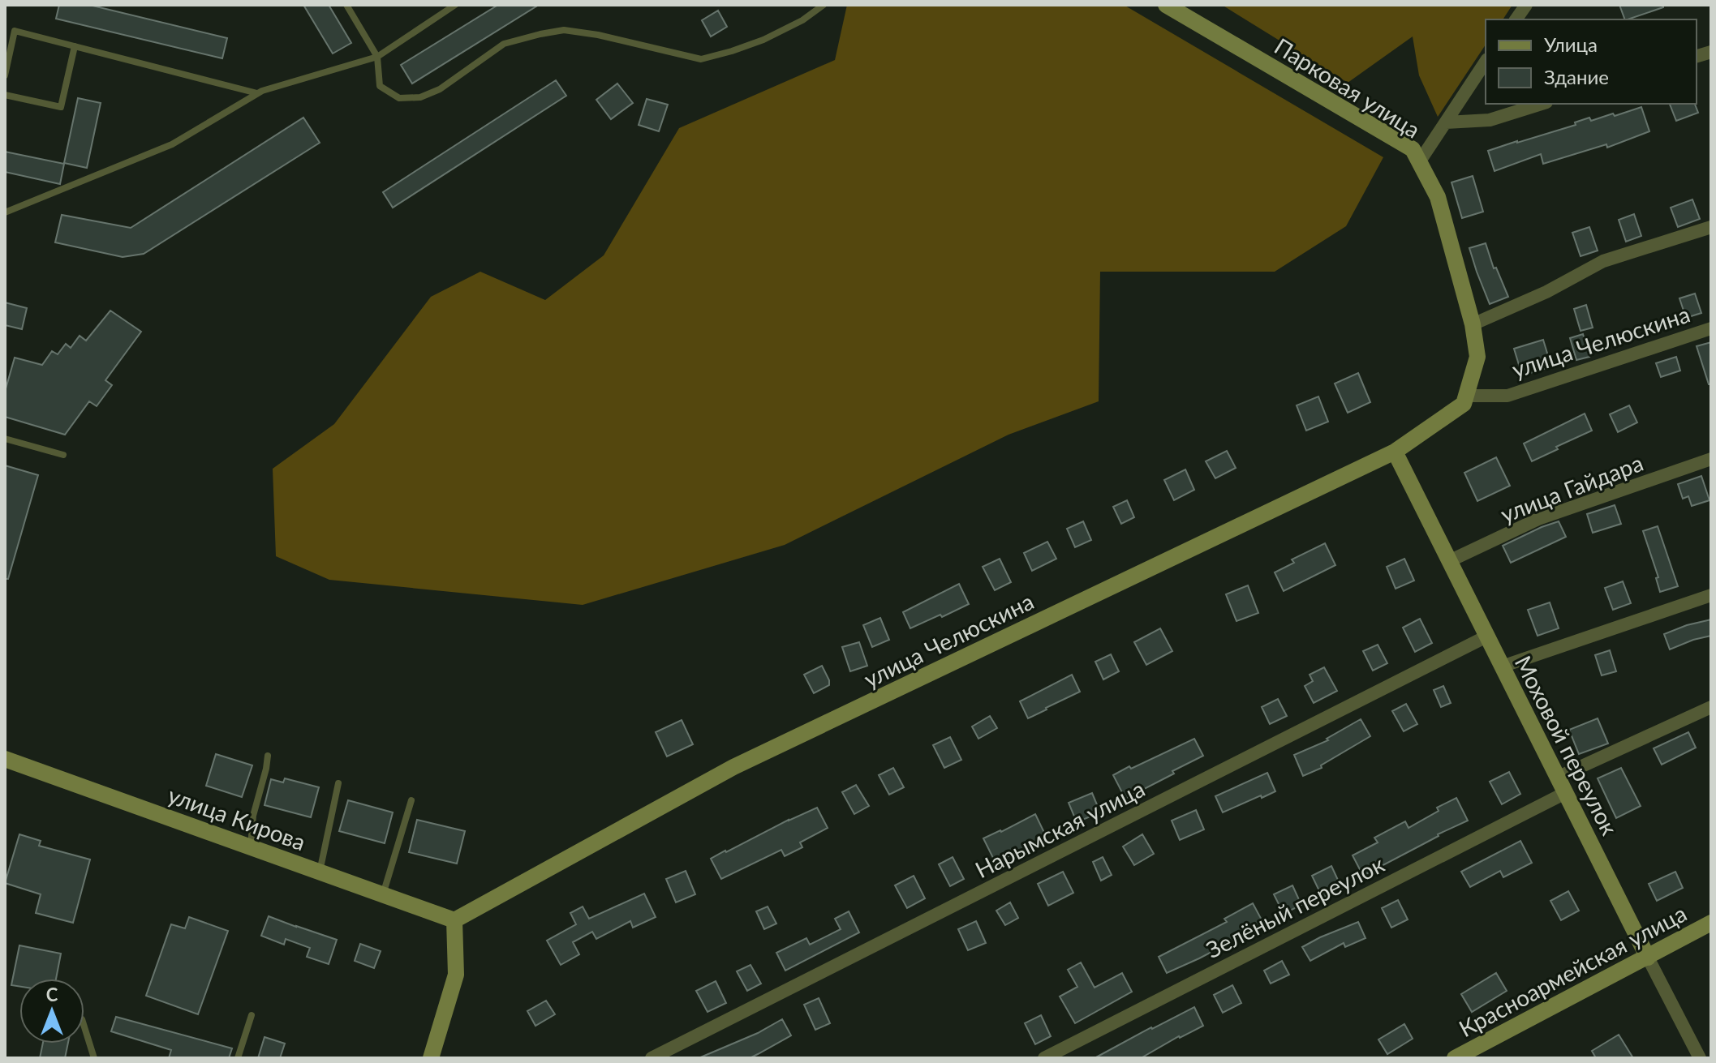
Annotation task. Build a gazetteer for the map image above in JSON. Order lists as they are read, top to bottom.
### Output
{
  "streets": {
    "street": [
      "Парковая улица",
      "улица Челюскина",
      "улица Гайдара",
      "Моховой переулок",
      "улица Кирова",
      "Нарымская улица",
      "Зелёный переулок",
      "Красноармейская улица"
    ]
  },
  "crossings": [
    ["Парковая улица", "улица Челюскина"],
    ["улица Челюскина", "Моховой переулок"],
    ["улица Челюскина", "улица Кирова"],
    ["улица Гайдара", "Моховой переулок"],
    ["Моховой переулок", "Нарымская улица"],
    ["Моховой переулок", "Зелёный переулок"],
    ["Моховой переулок", "Красноармейская улица"]
  ],
  "legend": ["Улица", "Здание"],
  "north": "top"
}
